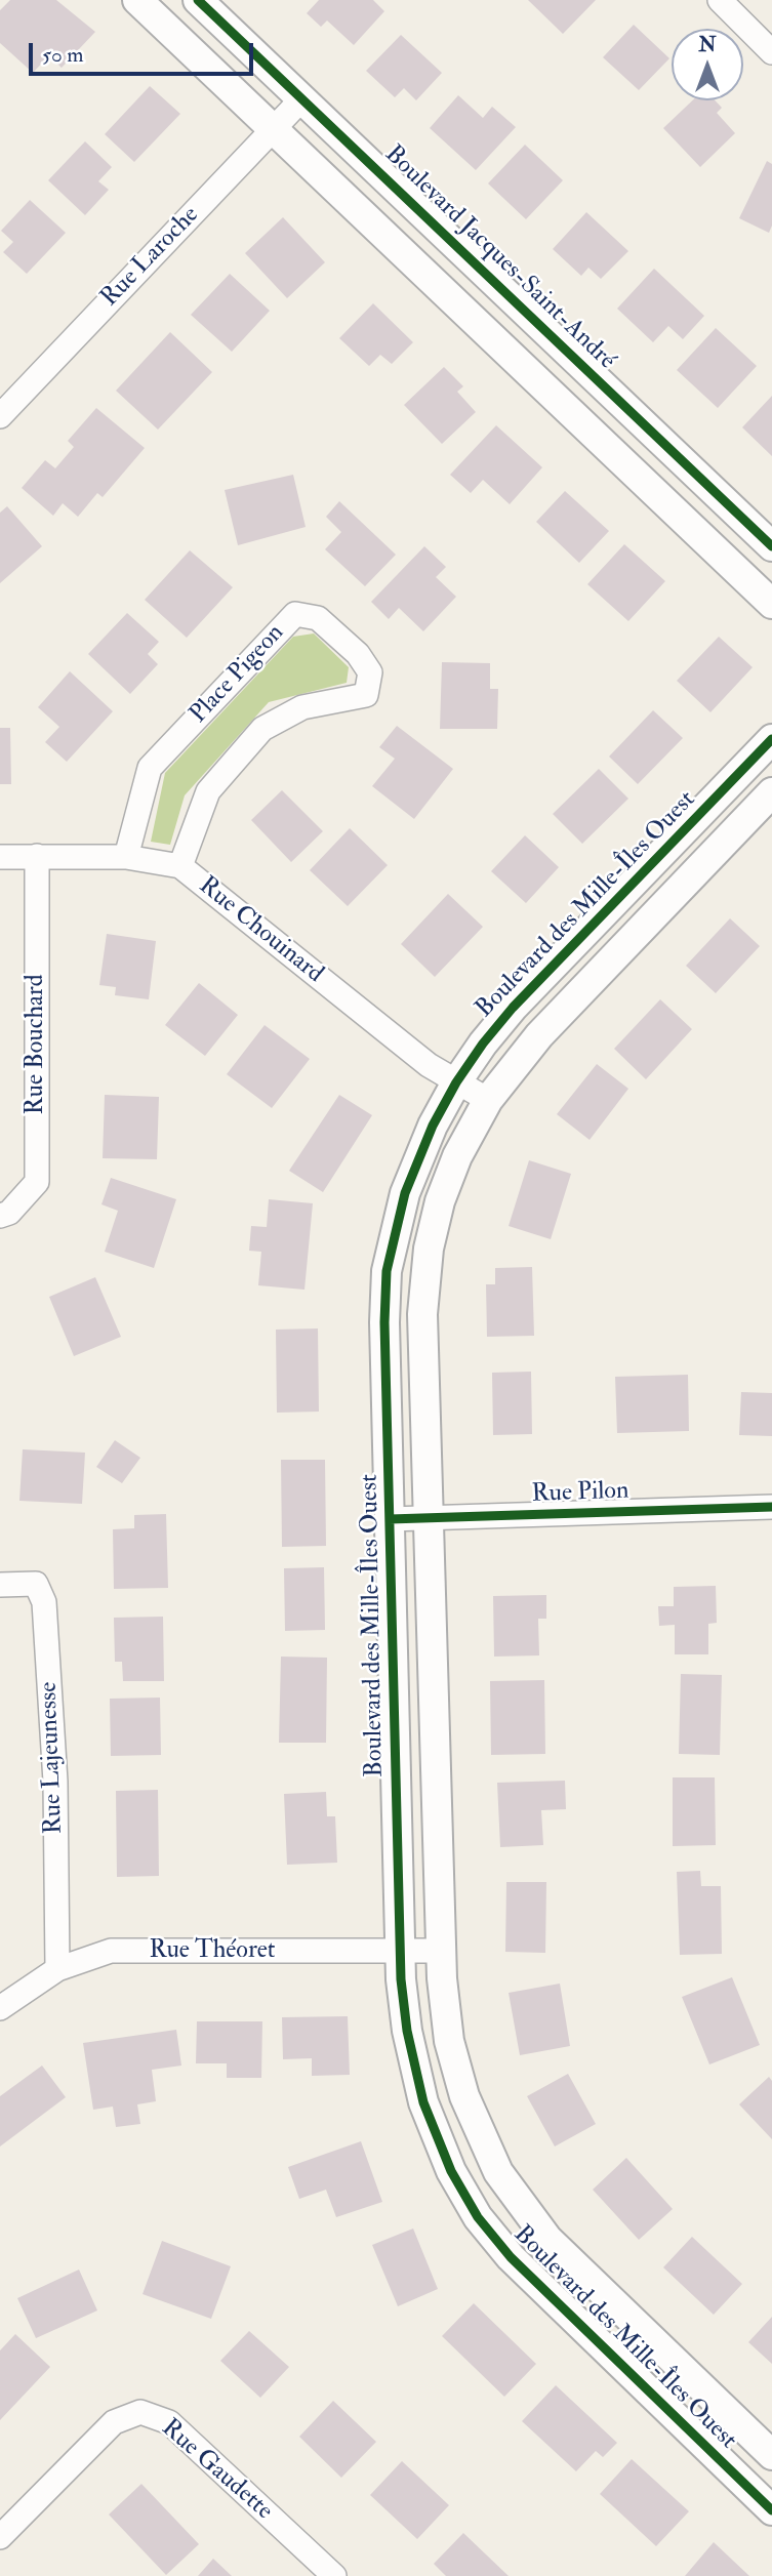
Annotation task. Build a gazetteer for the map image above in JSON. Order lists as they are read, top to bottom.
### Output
{
  "streets": {
    "street": [
      "Rue Laroche",
      "Boulevard Jacques-Saint-André",
      "Place Pigeon",
      "Boulevard des Mille-Îles Ouest",
      "Rue Chouinard",
      "Rue Bouchard",
      "Rue Pilon",
      "Rue Lajeunesse",
      "Rue Théoret",
      "Rue Gaudette"
    ]
  },
  "crossings": [
    ["Rue Laroche", "Boulevard Jacques-Saint-André"],
    ["Place Pigeon", "Rue Chouinard"],
    ["Boulevard des Mille-Îles Ouest", "Rue Chouinard"],
    ["Boulevard des Mille-Îles Ouest", "Rue Pilon"],
    ["Boulevard des Mille-Îles Ouest", "Rue Théoret"],
    ["Rue Chouinard", "Rue Bouchard"],
    ["Rue Lajeunesse", "Rue Théoret"]
  ],
  "scale_bar": "50 m",
  "north": "top"
}
